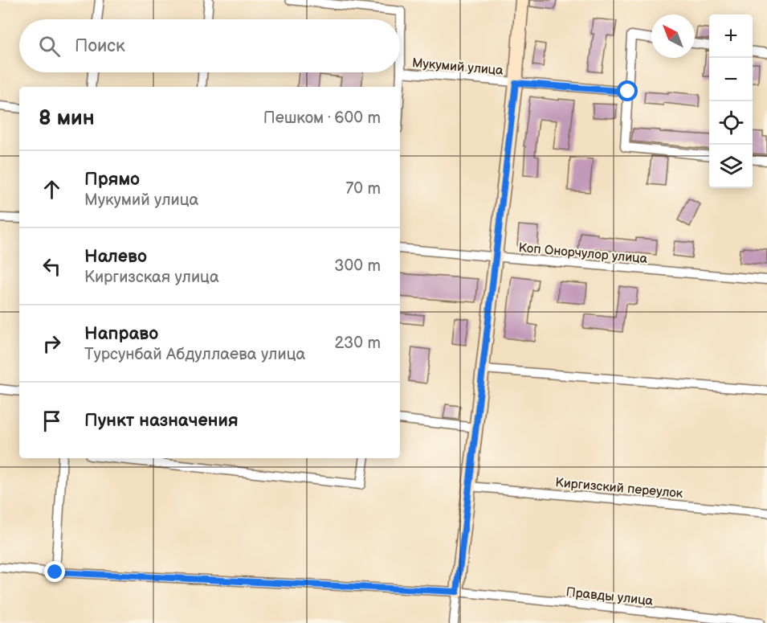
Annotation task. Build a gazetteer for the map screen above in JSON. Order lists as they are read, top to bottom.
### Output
{
  "streets": {
    "street": [
      "Мукумий улица",
      "Коп Онорчулор улица",
      "Киргизский переулок",
      "Правды улица"
    ]
  },
  "north": "top left",
  "page": {
    "map_buttons": ["+", "−"],
    "search": "Поиск",
    "heading": ["8 мин", "Пешком · 600 m"],
    "list": [
      ["Прямо", "Мукумий улица", "70 m"],
      ["Налево", "Киргизская улица", "300 m"],
      ["Направо", "Турсунбай Абдуллаева улица", "230 m"],
      "Пункт назначения"
    ]
  }
}
